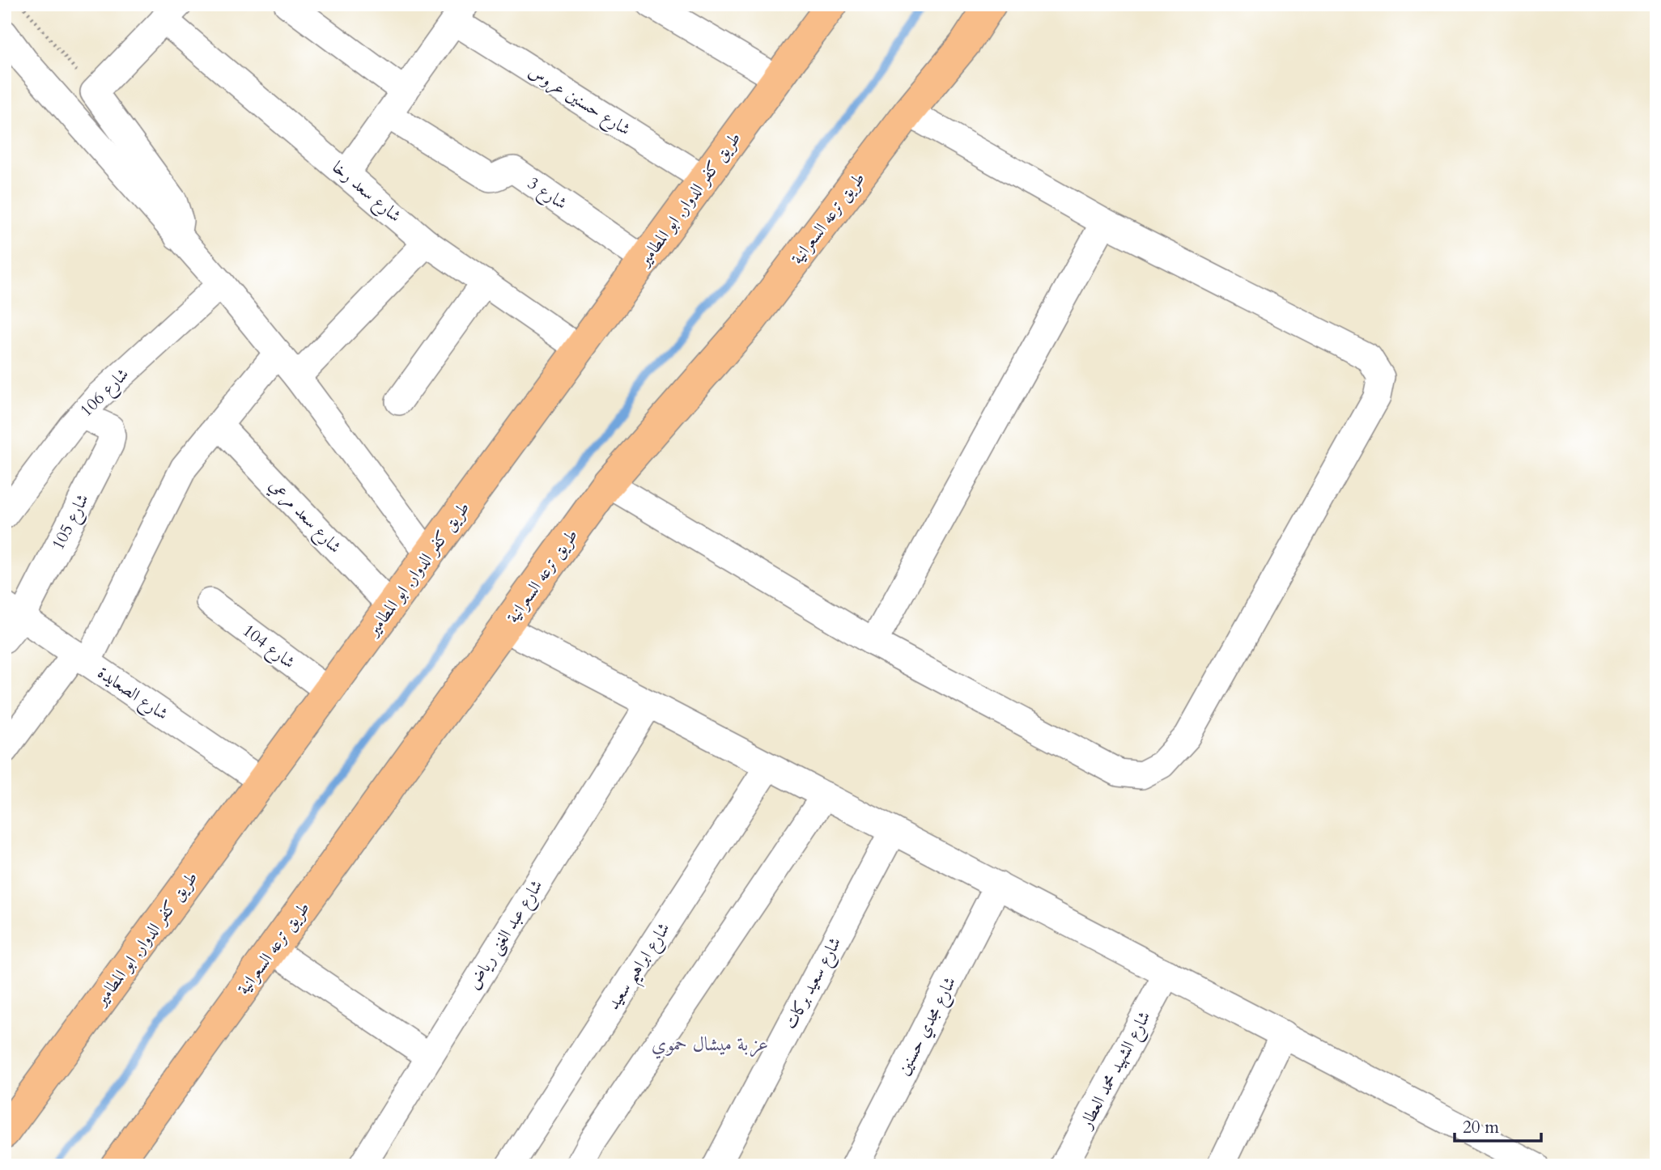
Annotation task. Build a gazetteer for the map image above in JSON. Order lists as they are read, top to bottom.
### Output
{
  "streets": {
    "main road": ["طريق كفر الدوار, ابو المطامير", "طريق ترعه السعرانية"],
    "street": [
      "شارع حسنين عروس",
      "شارع سعد رخا",
      "شارع 3",
      "شارع 106",
      "شارع سعد مرعي",
      "شارع 105",
      "شارع 104",
      "شارع الصعايدة",
      "شارع عبد الغنى رياض",
      "شارع ابراهيم سعيد",
      "شارع سعيد بركات",
      "شارع مجدي حسنين",
      "شارع الشهيد محمد العطار"
    ]
  },
  "crossings": [
    ["شارع حسنين عروس", "طريق كفر الدوار, ابو المطامير"],
    ["شارع سعد رخا", "طريق كفر الدوار, ابو المطامير"],
    ["شارع 3", "طريق كفر الدوار, ابو المطامير"],
    ["طريق كفر الدوار, ابو المطامير", "شارع سعد مرعي"],
    ["طريق كفر الدوار, ابو المطامير", "شارع 104"],
    ["طريق كفر الدوار, ابو المطامير", "شارع الصعايدة"],
    ["شارع 106", "شارع 105"],
    ["شارع 105", "شارع الصعايدة"]
  ],
  "districts": ["عزبة ميشال حموي"],
  "scale_bar": "20 m"
}
